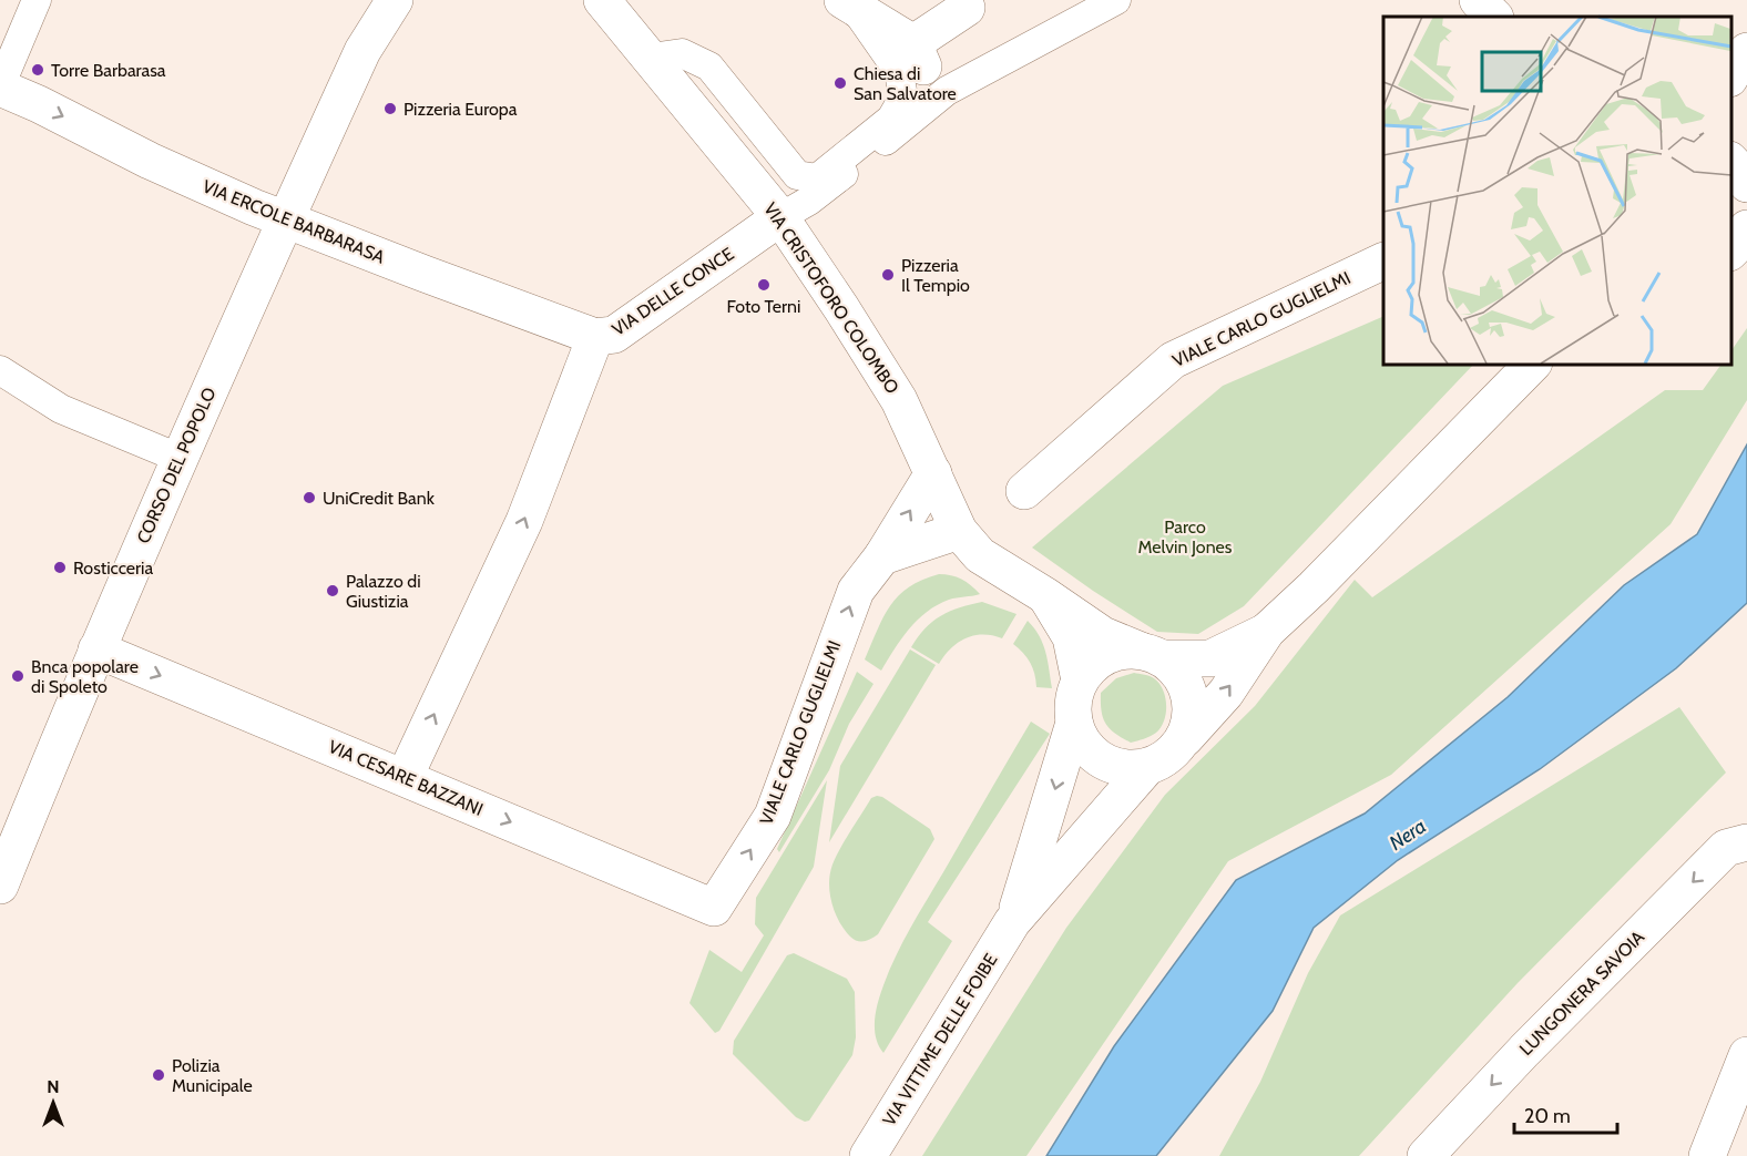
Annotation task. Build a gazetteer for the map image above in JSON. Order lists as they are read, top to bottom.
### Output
{
  "streets": {
    "street": [
      "VIA ERCOLE BARBARASA",
      "VIA DELLE CONCE",
      "VIA CRISTOFORO COLOMBO",
      "VIALE CARLO GUGLIELMI",
      "CORSO DEL POPOLO",
      "VIA CESARE BAZZANI",
      "LUNGONERA SAVOIA",
      "VIA VITTIME DELLE FOIBE"
    ]
  },
  "crossings": [
    ["VIA ERCOLE BARBARASA", "VIA DELLE CONCE"],
    ["VIA ERCOLE BARBARASA", "CORSO DEL POPOLO"],
    ["VIA DELLE CONCE", "VIA CRISTOFORO COLOMBO"],
    ["VIA DELLE CONCE", "VIA CESARE BAZZANI"],
    ["VIA CRISTOFORO COLOMBO", "VIALE CARLO GUGLIELMI"],
    ["VIA CRISTOFORO COLOMBO", "VIA VITTIME DELLE FOIBE"],
    ["VIALE CARLO GUGLIELMI", "VIA CESARE BAZZANI"],
    ["CORSO DEL POPOLO", "VIA CESARE BAZZANI"]
  ],
  "one_way": [
    "VIA DELLE CONCE",
    "VIALE CARLO GUGLIELMI",
    "VIA CESARE BAZZANI",
    "LUNGONERA SAVOIA"
  ],
  "water": ["Nera"],
  "parks": ["Parco Melvin Jones"],
  "places": [
    "Torre Barbarasa",
    "Chiesa di San Salvatore",
    "Pizzeria Europa",
    "Pizzeria Il Tempio",
    "Foto Terni",
    "UniCredit Bank",
    "Rosticceria",
    "Palazzo di Giustizia",
    "Bnca popolare di Spoleto",
    "Polizia Municipale"
  ],
  "scale_bar": "20 m",
  "north": "top"
}
